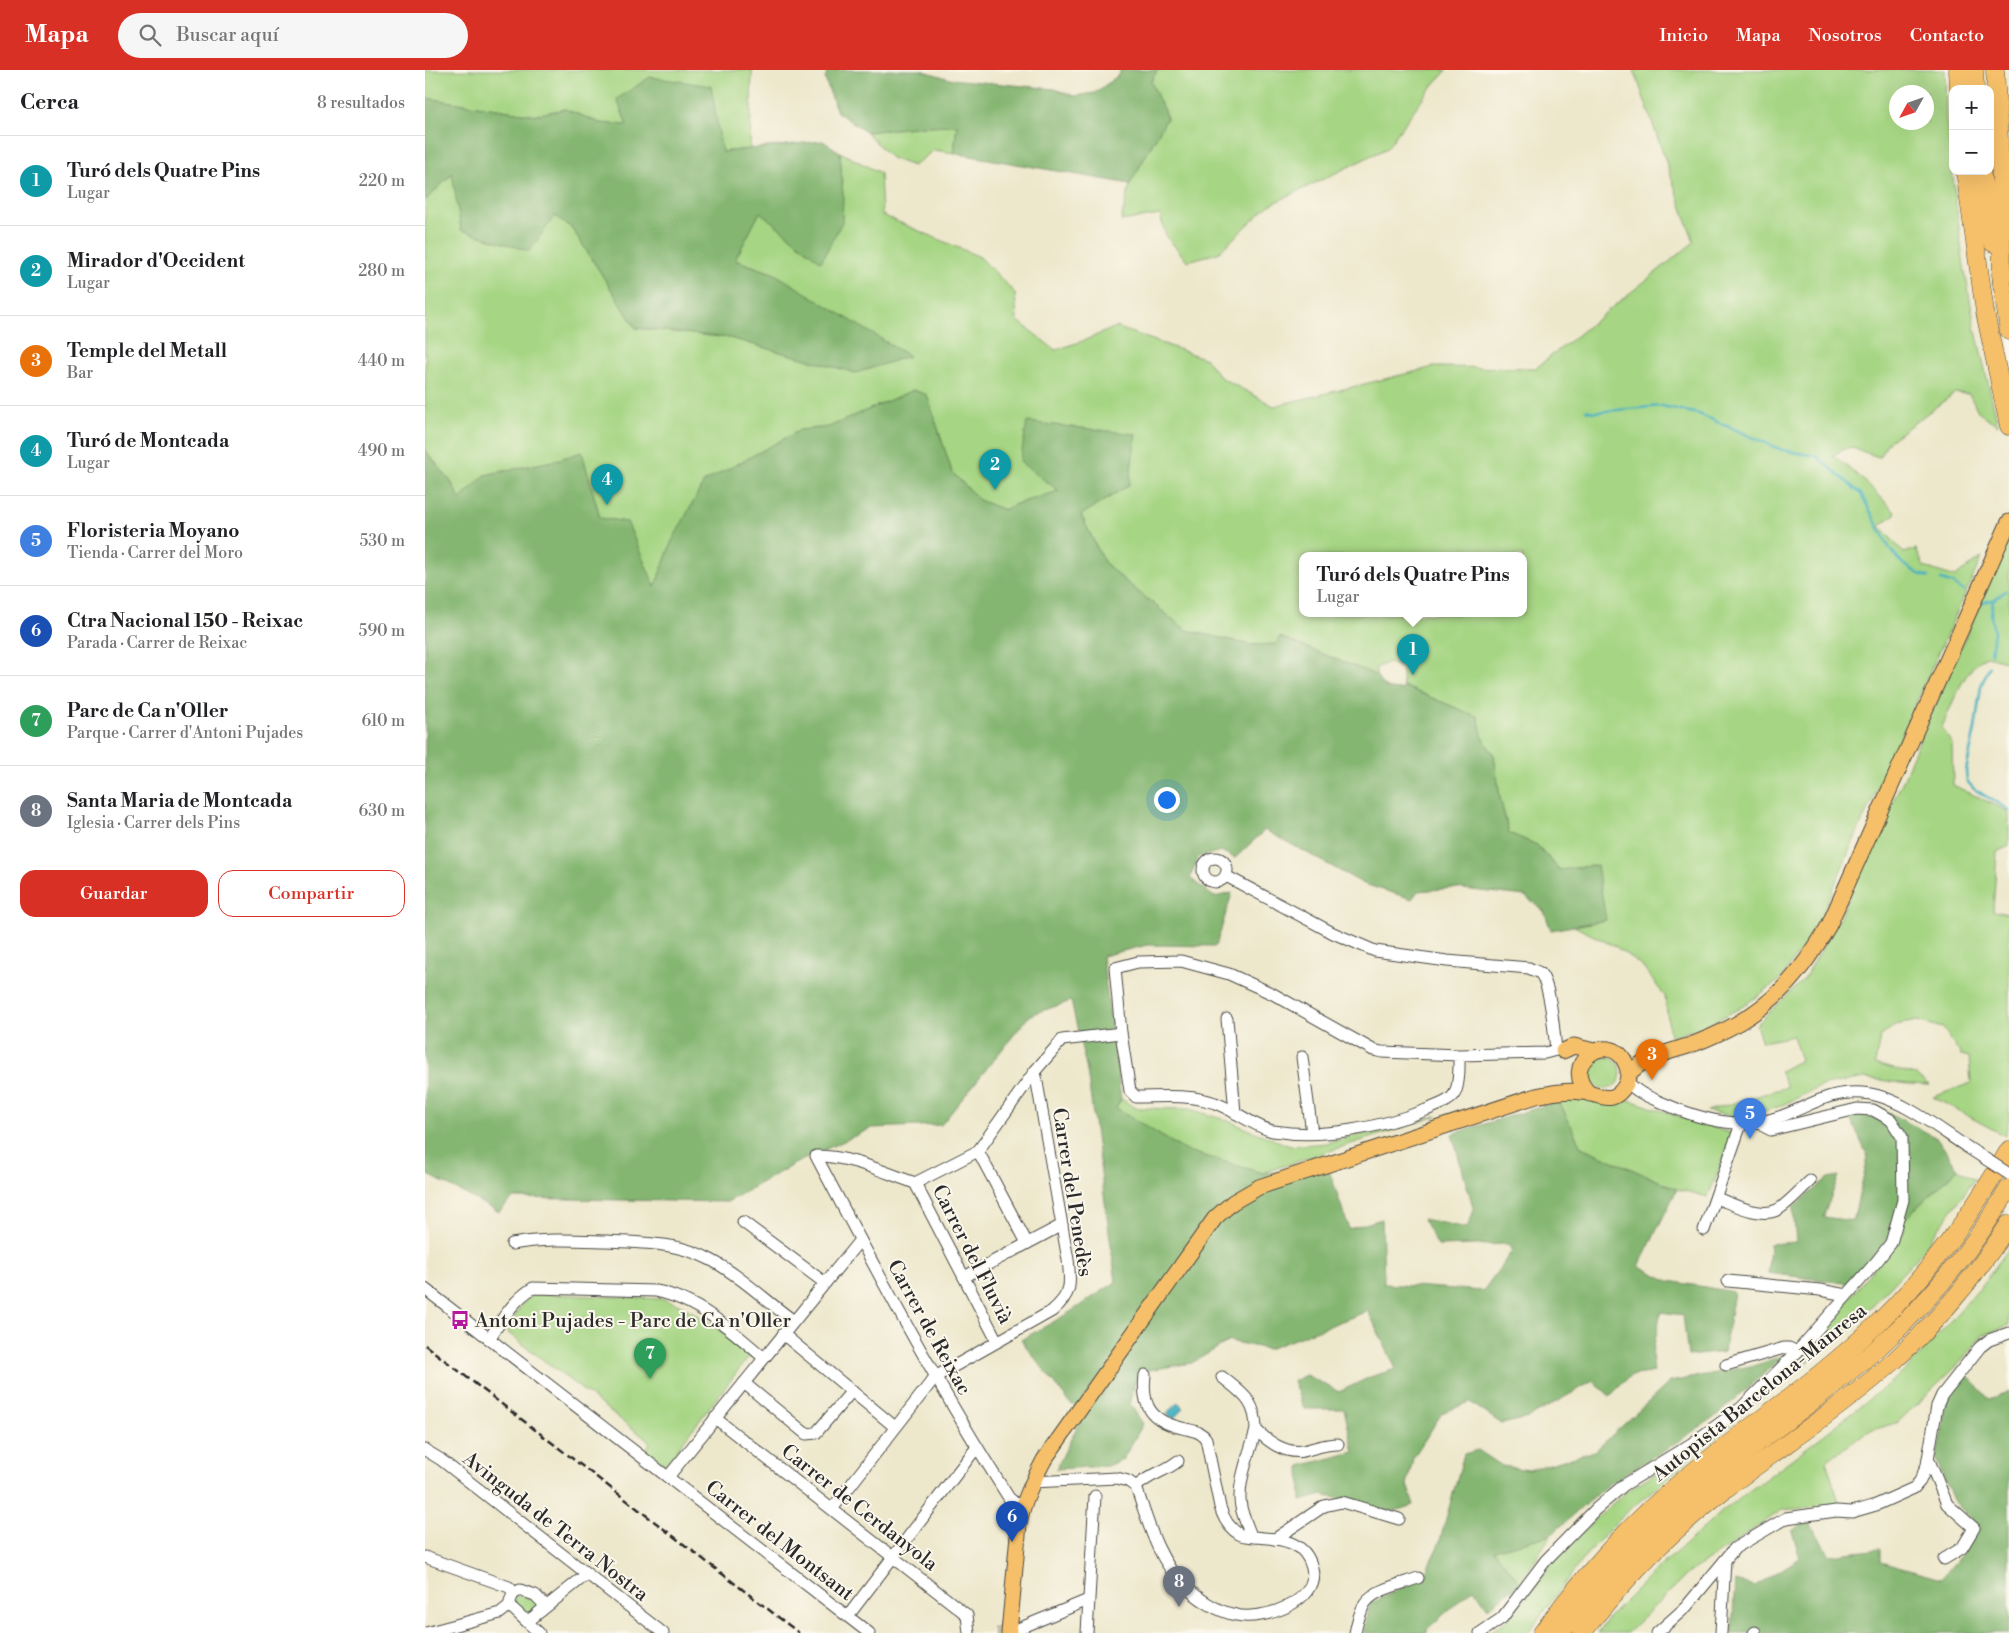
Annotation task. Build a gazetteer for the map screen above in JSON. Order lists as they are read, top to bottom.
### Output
{
  "streets": {
    "highway": ["Autopista Barcelona-Manresa"],
    "street": [
      "Carrer del Penedès",
      "Carrer del Fluvià",
      "Carrer de Reixac",
      "Carrer de Cerdanyola",
      "Avinguda de Terra Nostra",
      "Carrer del Montsant"
    ]
  },
  "crossings": [
    ["Carrer del Penedès", "Carrer del Fluvià"],
    ["Carrer del Penedès", "Carrer de Reixac"],
    ["Carrer del Penedès", "Carrer de Cerdanyola"],
    ["Carrer del Fluvià", "Carrer de Reixac"]
  ],
  "places": {
    "bus stop": ["Antoni Pujades - Parc de Ca n'Oller"]
  },
  "north": "bottom left",
  "page": {
    "header": "Mapa",
    "search": "Buscar aquí",
    "nav": [
      "Inicio",
      "Mapa",
      "Nosotros",
      "Contacto"
    ],
    "heading": ["Cerca", "8 resultados"],
    "map_buttons": ["+", "−"],
    "list": [
      {
        "mark": "1",
        "name": "Turó dels Quatre Pins",
        "note": "Lugar",
        "value": "220 m"
      },
      {
        "mark": "2",
        "name": "Mirador d'Occident",
        "note": "Lugar",
        "value": "280 m"
      },
      {
        "mark": "3",
        "name": "Temple del Metall",
        "note": "Bar",
        "value": "440 m"
      },
      {
        "mark": "4",
        "name": "Turó de Montcada",
        "note": "Lugar",
        "value": "490 m"
      },
      {
        "mark": "5",
        "name": "Floristeria Moyano",
        "note": "Tienda · Carrer del Moro",
        "value": "530 m"
      },
      {
        "mark": "6",
        "name": "Ctra Nacional 150 - Reixac",
        "note": "Parada · Carrer de Reixac",
        "value": "590 m"
      },
      {
        "mark": "7",
        "name": "Parc de Ca n'Oller",
        "note": "Parque · Carrer d'Antoni Pujades",
        "value": "610 m"
      },
      {
        "mark": "8",
        "name": "Santa Maria de Montcada",
        "note": "Iglesia · Carrer dels Pins",
        "value": "630 m"
      }
    ],
    "pins": [
      "2",
      "4",
      "1",
      "3",
      "5",
      "7",
      "6",
      "8"
    ],
    "popup": ["Turó dels Quatre Pins", "Lugar"],
    "buttons": ["Guardar", "Compartir"]
  }
}
